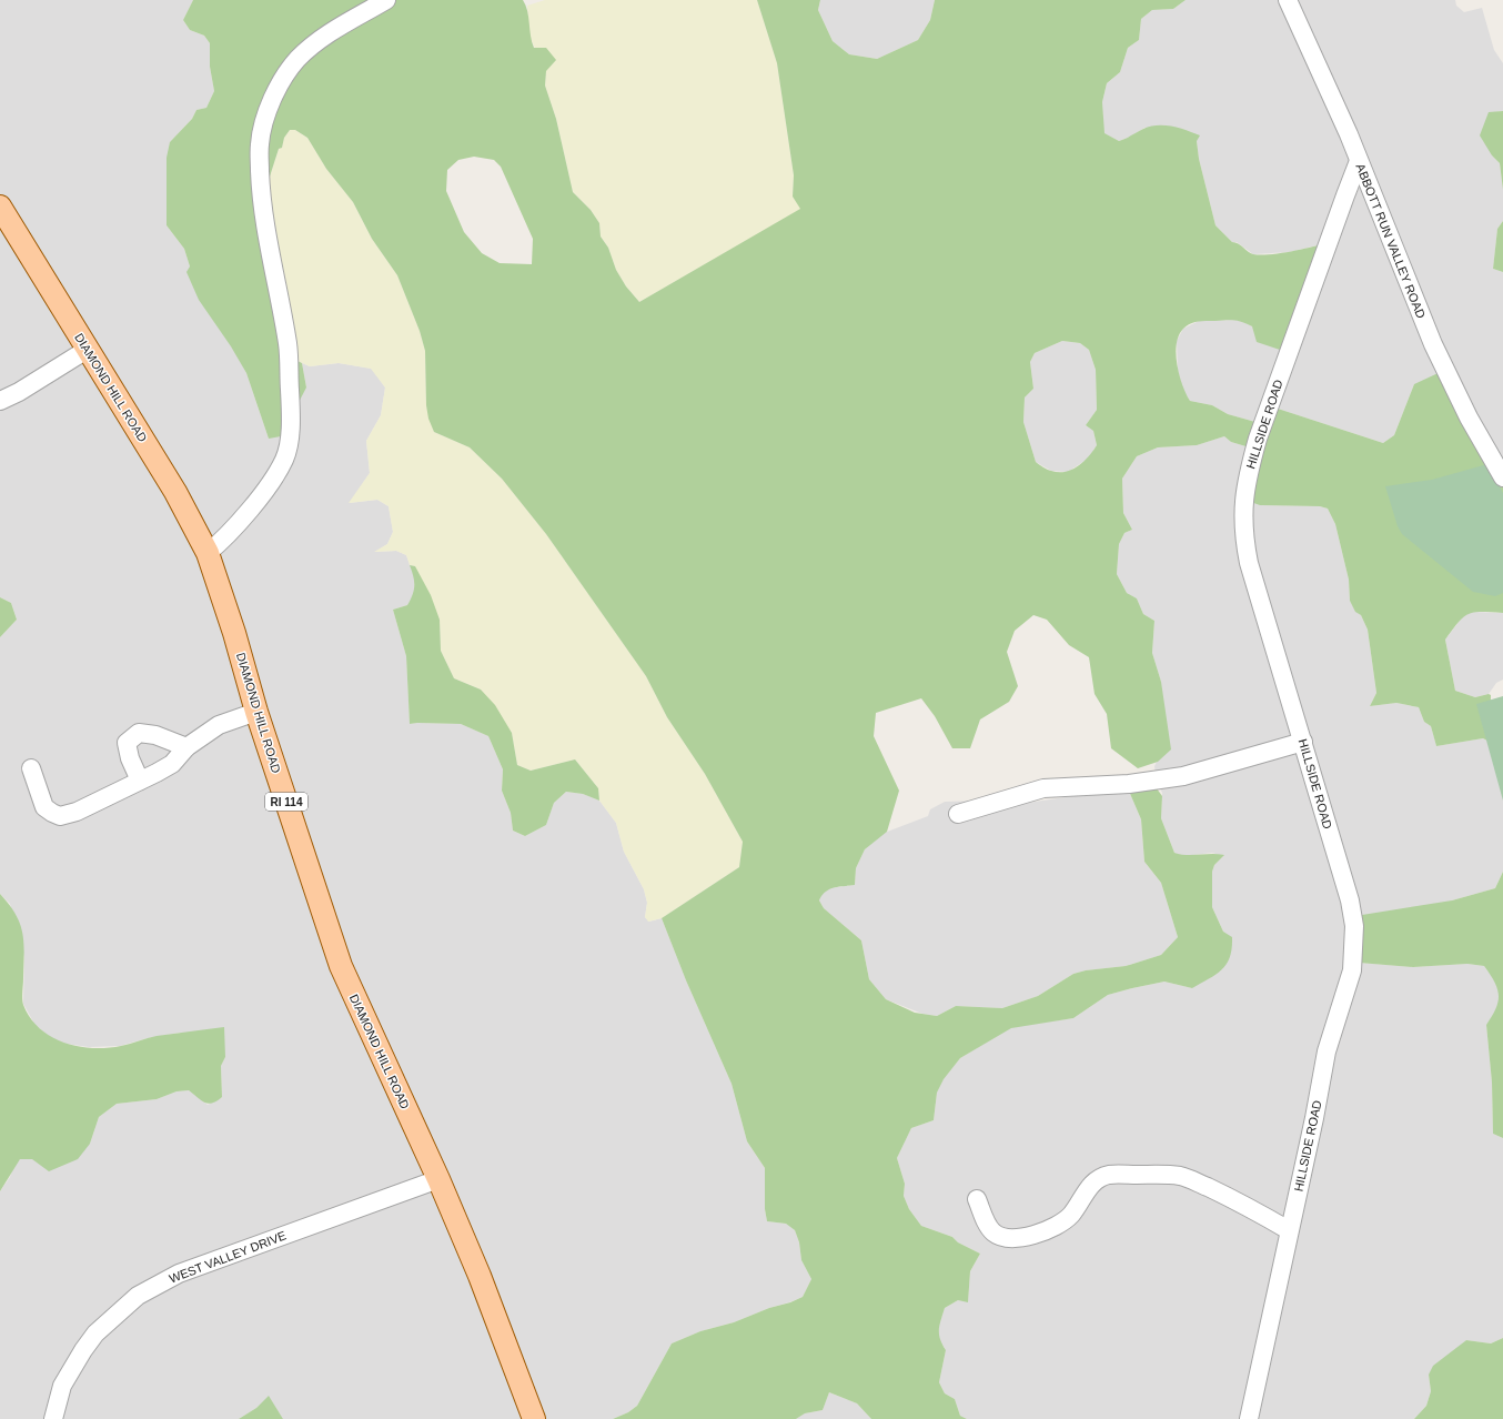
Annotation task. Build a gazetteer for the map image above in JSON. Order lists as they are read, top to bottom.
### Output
{
  "streets": {
    "main road": ["DIAMOND HILL ROAD", "RI 114"],
    "street": ["ABBOTT RUN VALLEY ROAD", "HILLSIDE ROAD", "WEST VALLEY DRIVE"]
  },
  "crossings": [
    ["ABBOTT RUN VALLEY ROAD", "HILLSIDE ROAD"],
    ["DIAMOND HILL ROAD", "WEST VALLEY DRIVE"]
  ]
}
